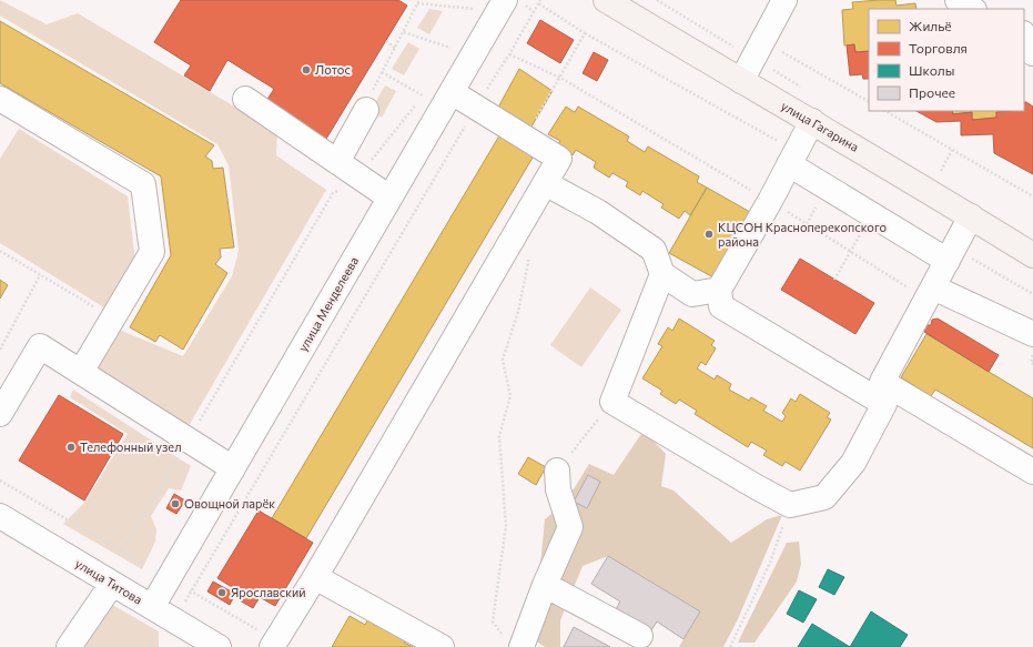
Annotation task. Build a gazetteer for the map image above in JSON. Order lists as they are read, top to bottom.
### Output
{
  "streets": {
    "main road": ["улица Гагарина"],
    "street": ["улица Менделеева", "улица Титова"]
  },
  "crossings": [
    ["улица Менделеева", "улица Титова"]
  ],
  "places": [
    "Лотос",
    "КЦСОН Красноперекопского района",
    "Телефонный узел",
    "Овощной ларёк",
    "Ярославский"
  ],
  "legend": [
    "Жильё",
    "Торговля",
    "Школы",
    "Прочее"
  ]
}
